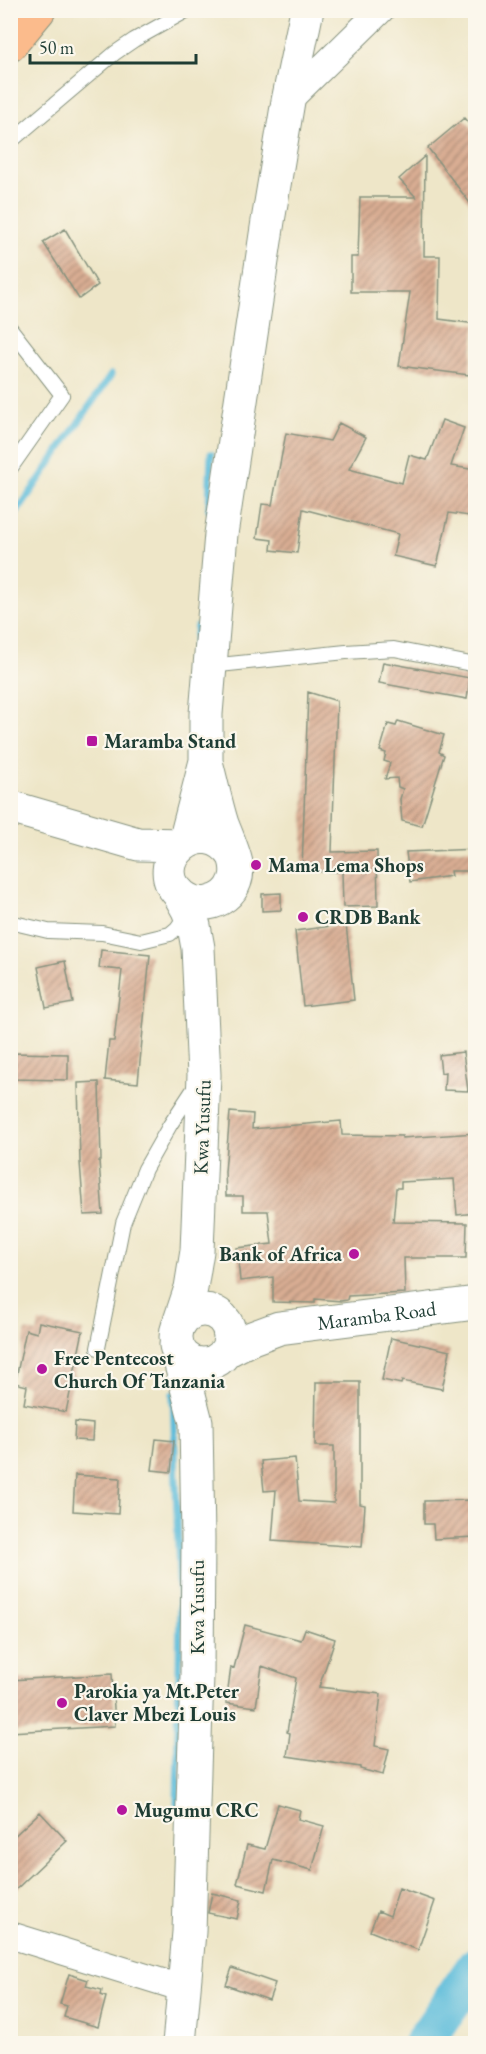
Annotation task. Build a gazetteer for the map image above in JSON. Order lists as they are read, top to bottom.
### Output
{
  "streets": {
    "street": ["Kwa Yusufu", "Maramba Road"]
  },
  "crossings": [
    ["Kwa Yusufu", "Maramba Road"]
  ],
  "places": {
    "transit": ["Maramba Stand"],
    "other": [
      "Mama Lema Shops",
      "CRDB Bank",
      "Bank of Africa",
      "Free Pentecost Church Of Tanzania",
      "Parokia ya Mt.Peter Claver Mbezi Louis",
      "Mugumu CRC"
    ]
  },
  "scale_bar": "50 m"
}
